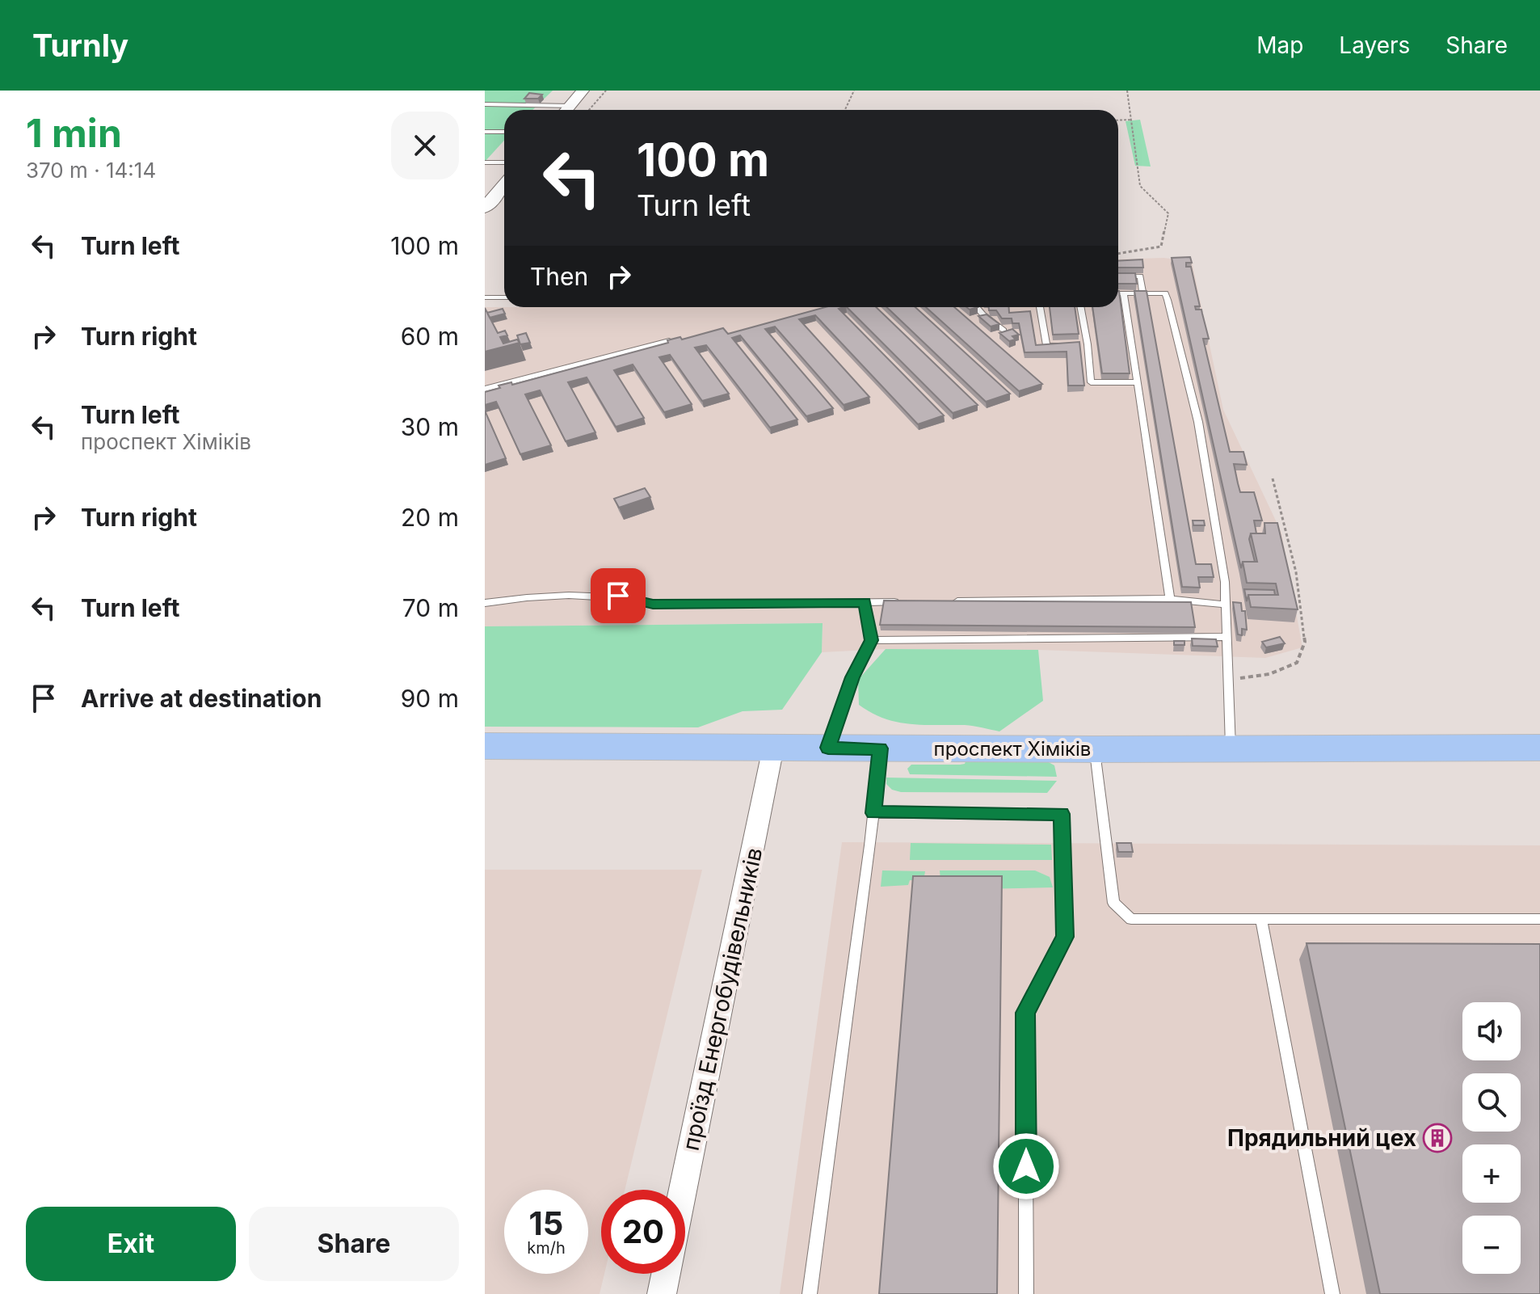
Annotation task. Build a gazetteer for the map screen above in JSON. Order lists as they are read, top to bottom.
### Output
{
  "streets": {
    "main road": ["проспект Хіміків"],
    "street": ["проїзд Енергобудівельників"]
  },
  "crossings": [
    ["проспект Хіміків", "проїзд Енергобудівельників"]
  ],
  "places": {
    "building": ["Прядильний цех"]
  },
  "page": {
    "header": "Turnly",
    "nav": ["Map", "Layers", "Share"],
    "heading": ["1 min", "370 m · 14:14"],
    "turn": ["100 m", "Turn left"],
    "list": [
      {
        "name": "Turn left",
        "value": "100 m"
      },
      {
        "name": "Turn right",
        "value": "60 m"
      },
      {
        "name": "Turn left",
        "note": "проспект Хіміків",
        "value": "30 m"
      },
      {
        "name": "Turn right",
        "value": "20 m"
      },
      {
        "name": "Turn left",
        "value": "70 m"
      },
      {
        "name": "Arrive at destination",
        "value": "90 m"
      }
    ],
    "then": "Then",
    "map_buttons": ["+", "−"],
    "speed": "15 km/h",
    "limit": "20",
    "buttons": ["Exit", "Share"]
  }
}
